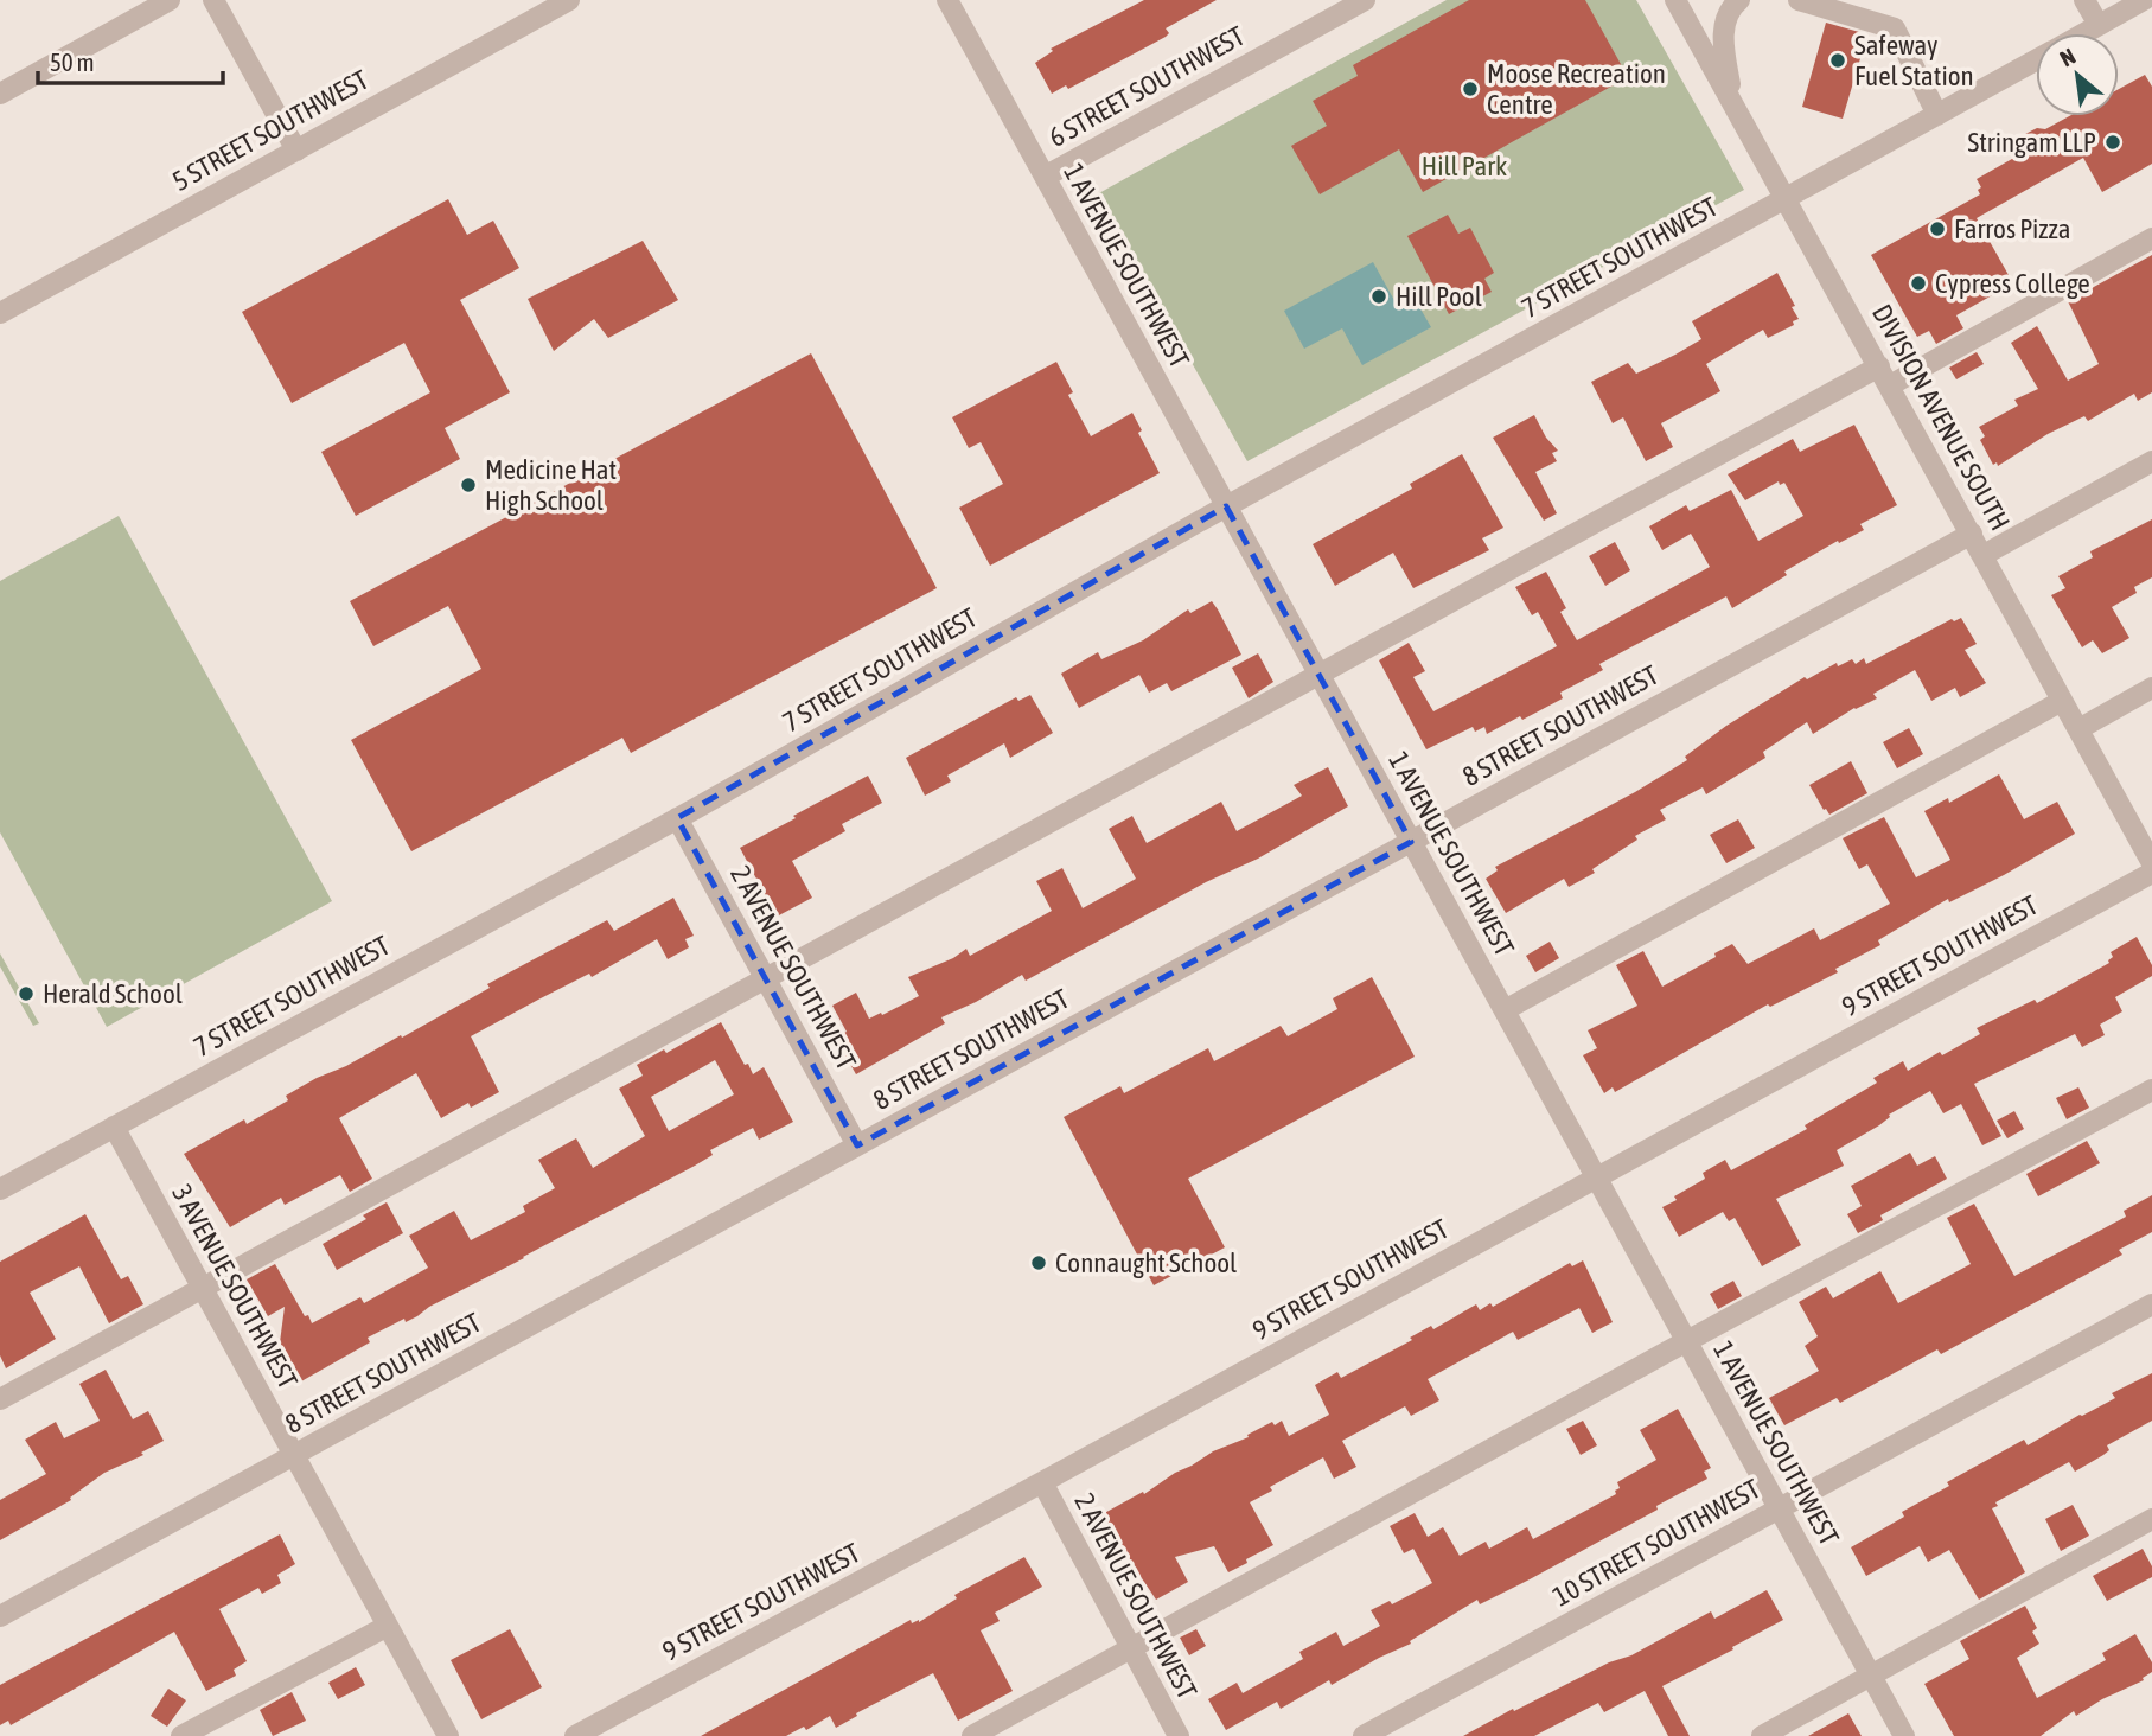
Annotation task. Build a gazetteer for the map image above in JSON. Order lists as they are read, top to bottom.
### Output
{
  "streets": {
    "street": [
      "6 STREET SOUTHWEST",
      "5 STREET SOUTHWEST",
      "7 STREET SOUTHWEST",
      "1 AVENUE SOUTHWEST",
      "DIVISION AVENUE SOUTH",
      "8 STREET SOUTHWEST",
      "9 STREET SOUTHWEST",
      "2 AVENUE SOUTHWEST",
      "3 AVENUE SOUTHWEST",
      "10 STREET SOUTHWEST"
    ]
  },
  "crossings": [
    ["6 STREET SOUTHWEST", "1 AVENUE SOUTHWEST"],
    ["7 STREET SOUTHWEST", "1 AVENUE SOUTHWEST"],
    ["7 STREET SOUTHWEST", "DIVISION AVENUE SOUTH"],
    ["7 STREET SOUTHWEST", "2 AVENUE SOUTHWEST"],
    ["7 STREET SOUTHWEST", "3 AVENUE SOUTHWEST"],
    ["1 AVENUE SOUTHWEST", "8 STREET SOUTHWEST"],
    ["1 AVENUE SOUTHWEST", "9 STREET SOUTHWEST"],
    ["1 AVENUE SOUTHWEST", "10 STREET SOUTHWEST"],
    ["DIVISION AVENUE SOUTH", "8 STREET SOUTHWEST"],
    ["8 STREET SOUTHWEST", "2 AVENUE SOUTHWEST"],
    ["8 STREET SOUTHWEST", "3 AVENUE SOUTHWEST"],
    ["9 STREET SOUTHWEST", "2 AVENUE SOUTHWEST"]
  ],
  "parks": ["Hill Park"],
  "places": [
    "Safeway Fuel Station",
    "Moose Recreation Centre",
    "Stringam LLP",
    "Farros Pizza",
    "Cypress College",
    "Hill Pool",
    "Medicine Hat High School",
    "Herald School",
    "Connaught School"
  ],
  "scale_bar": "50 m",
  "north": "top left"
}
